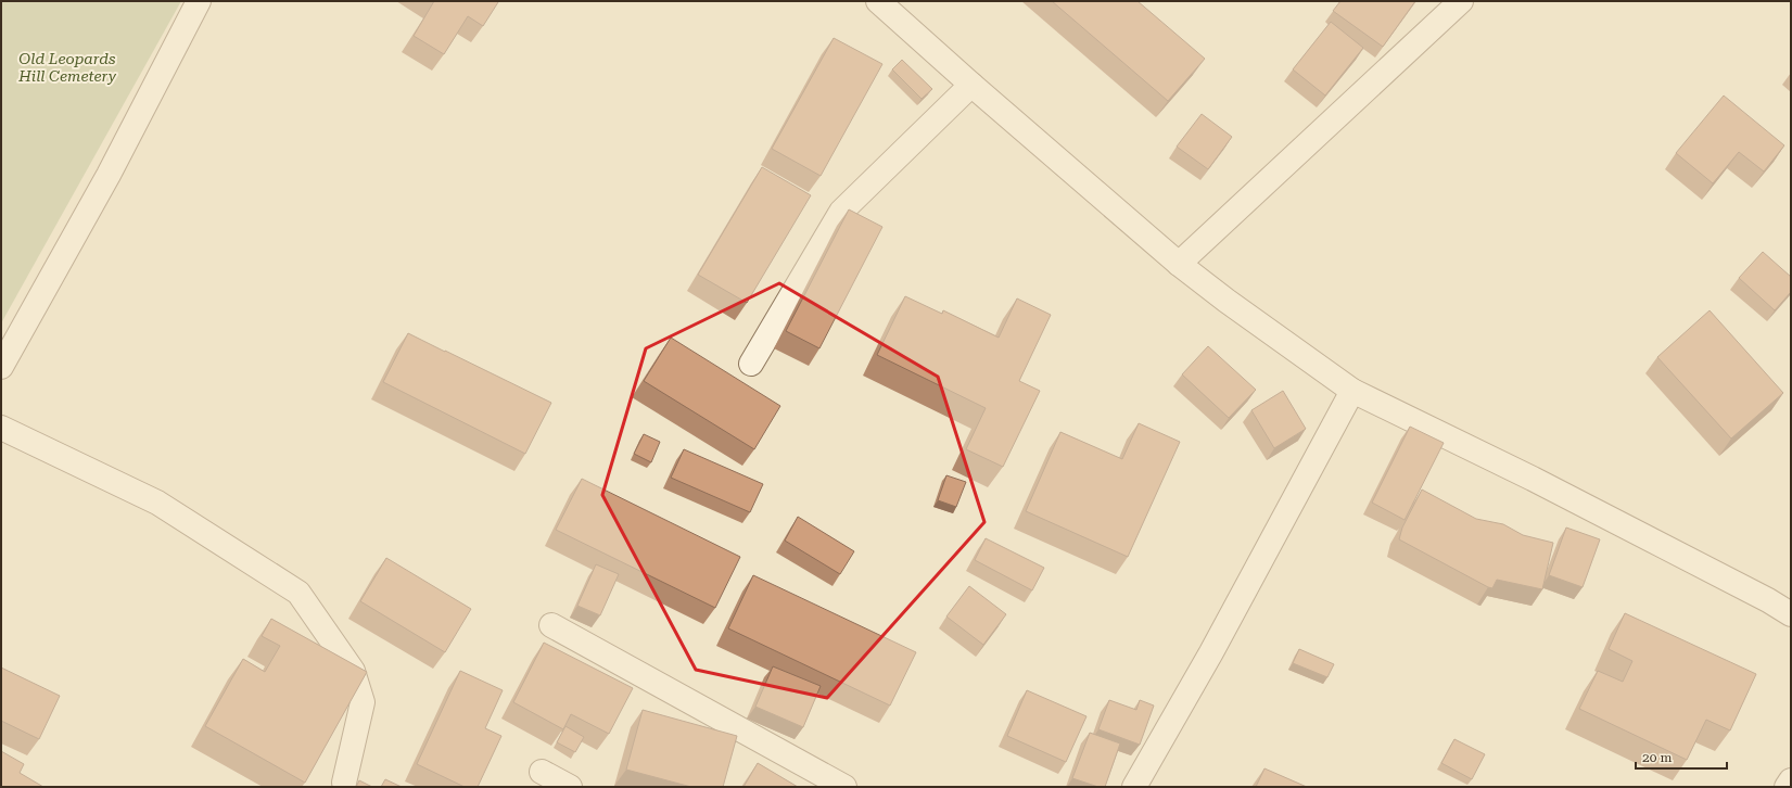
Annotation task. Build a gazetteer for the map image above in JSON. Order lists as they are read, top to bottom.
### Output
{
  "parks": ["Old Leopards Hill Cemetery"],
  "scale_bar": "20 m"
}
